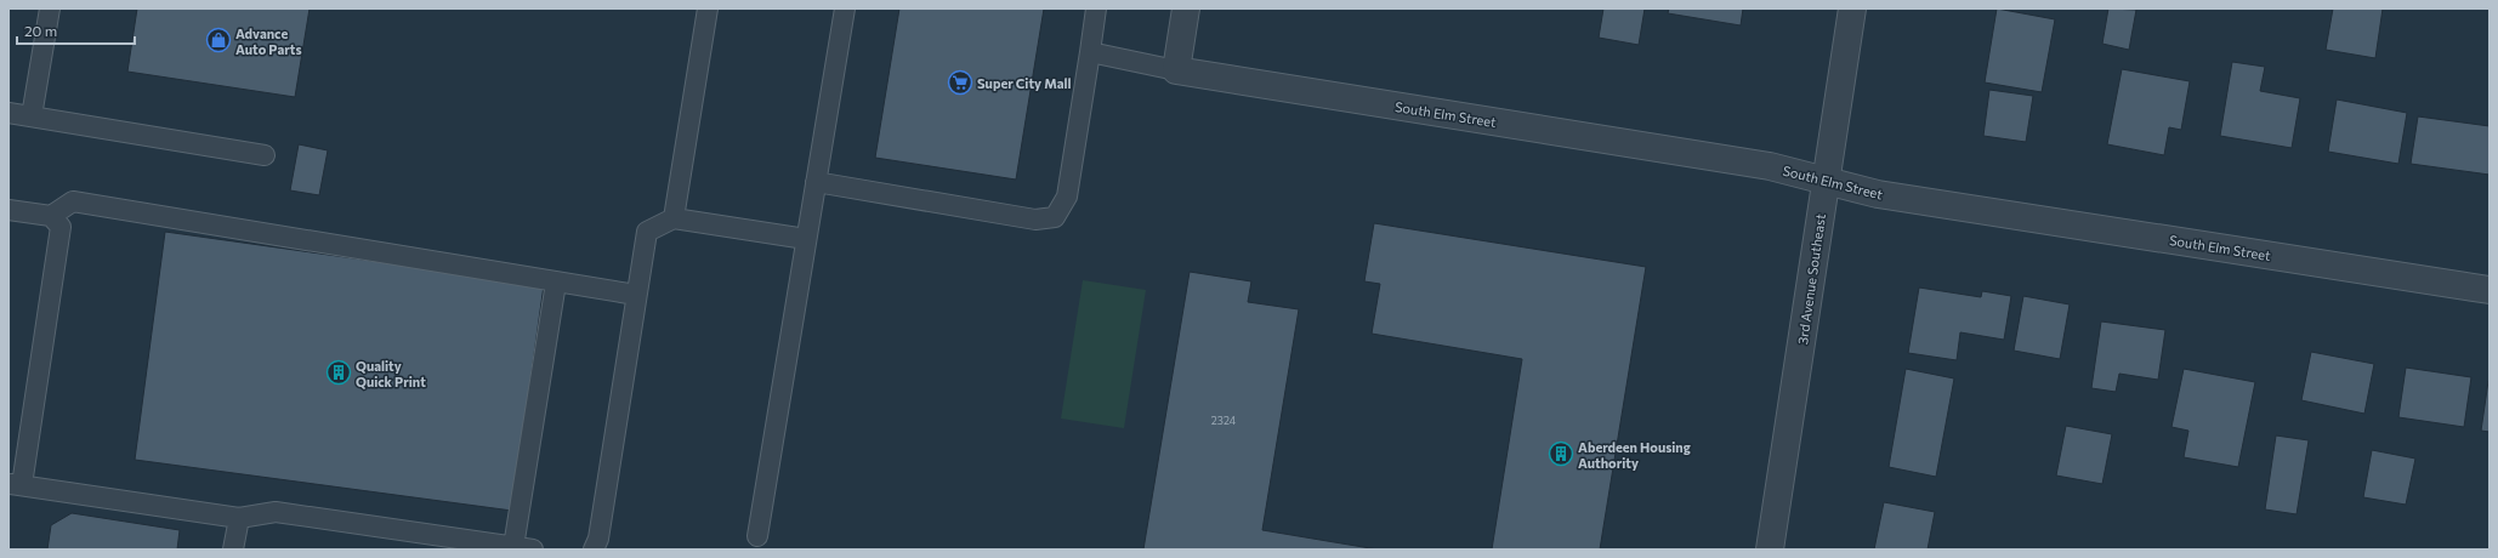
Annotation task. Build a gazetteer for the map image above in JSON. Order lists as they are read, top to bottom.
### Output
{
  "streets": {
    "street": ["South Elm Street", "3rd Avenue Southeast"]
  },
  "crossings": [
    ["South Elm Street", "3rd Avenue Southeast"]
  ],
  "places": {
    "shop": ["Advance Auto Parts"],
    "supermarket": ["Super City Mall"],
    "building": ["Quality Quick Print", "Aberdeen Housing Authority"]
  },
  "house_numbers": ["2324"],
  "scale_bar": "20 m"
}
